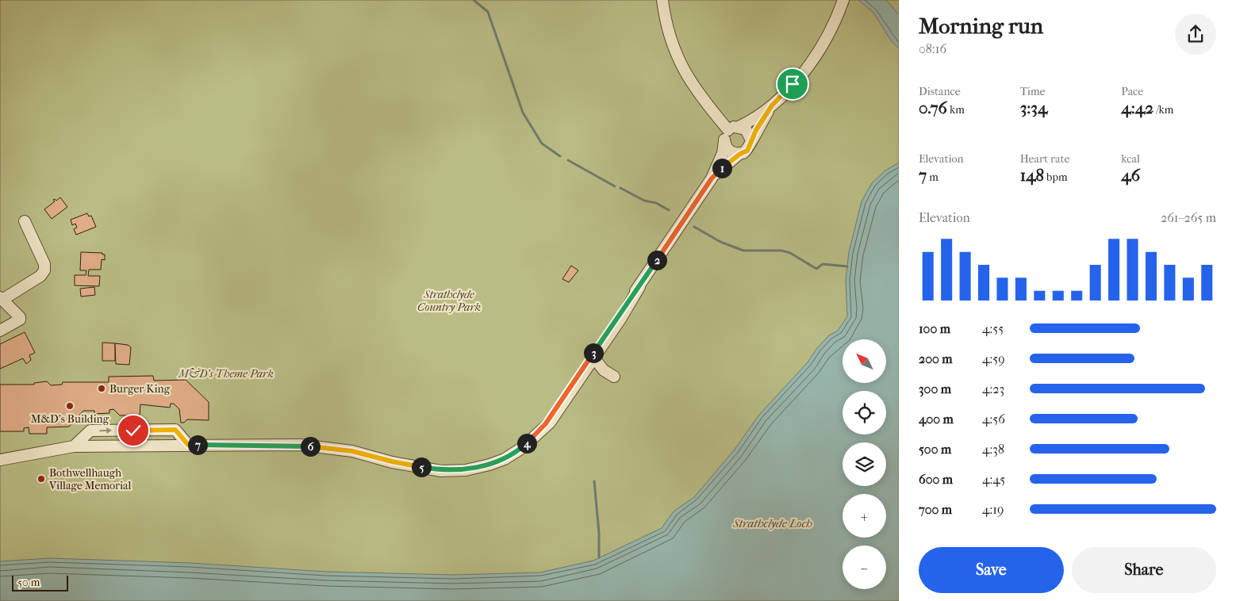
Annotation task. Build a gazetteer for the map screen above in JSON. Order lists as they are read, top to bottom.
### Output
{
  "water": ["Strathclyde Loch"],
  "parks": ["Strathclyde Country Park", "M&D's Theme Park"],
  "places": ["Burger King", "M&D's Building", "Bothwellhaugh Village Memorial"],
  "scale_bar": "50 m",
  "north": "top left",
  "page": {
    "heading": ["Morning run", "08:16"],
    "stats": [
      ["Distance", "0.76 km"],
      ["Time", "3:34"],
      ["Pace", "4:42 /km"],
      ["Elevation", "7 m"],
      ["Heart rate", "148 bpm"],
      ["kcal", "46"]
    ],
    "pins": [
      "1",
      "2",
      "3",
      "4",
      "7",
      "6",
      "5"
    ],
    "chart": ["Elevation", "261–265 m"],
    "list": [
      {
        "name": "100 m",
        "note": "4:55"
      },
      {
        "name": "200 m",
        "note": "4:59"
      },
      {
        "name": "300 m",
        "note": "4:23"
      },
      {
        "name": "400 m",
        "note": "4:56"
      },
      {
        "name": "500 m",
        "note": "4:38"
      },
      {
        "name": "600 m",
        "note": "4:45"
      },
      {
        "name": "700 m",
        "note": "4:19"
      }
    ],
    "map_buttons": ["+", "−"],
    "buttons": ["Save", "Share"],
    "scale": "50 m"
  }
}
